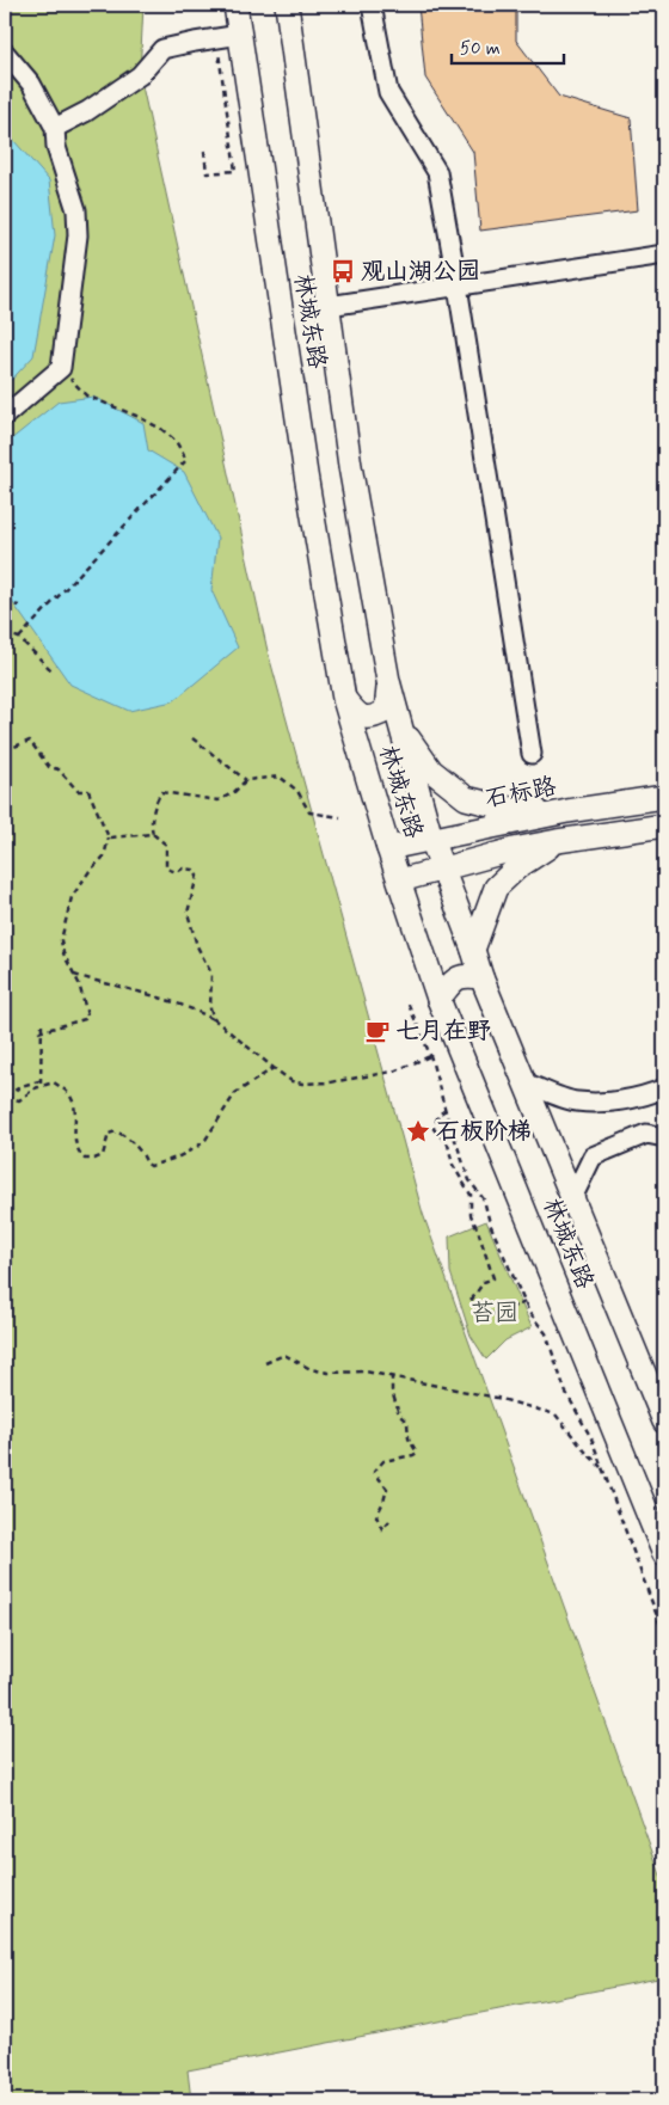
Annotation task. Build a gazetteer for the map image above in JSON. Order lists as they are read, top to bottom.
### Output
{
  "streets": {
    "main road": ["林城东路", "石标路"]
  },
  "crossings": [
    ["林城东路", "石标路"]
  ],
  "parks": ["苔园"],
  "places": {
    "bus stop": ["观山湖公园"],
    "cafe": ["七月在野"],
    "place": ["石板阶梯"]
  },
  "scale_bar": "50 m"
}
